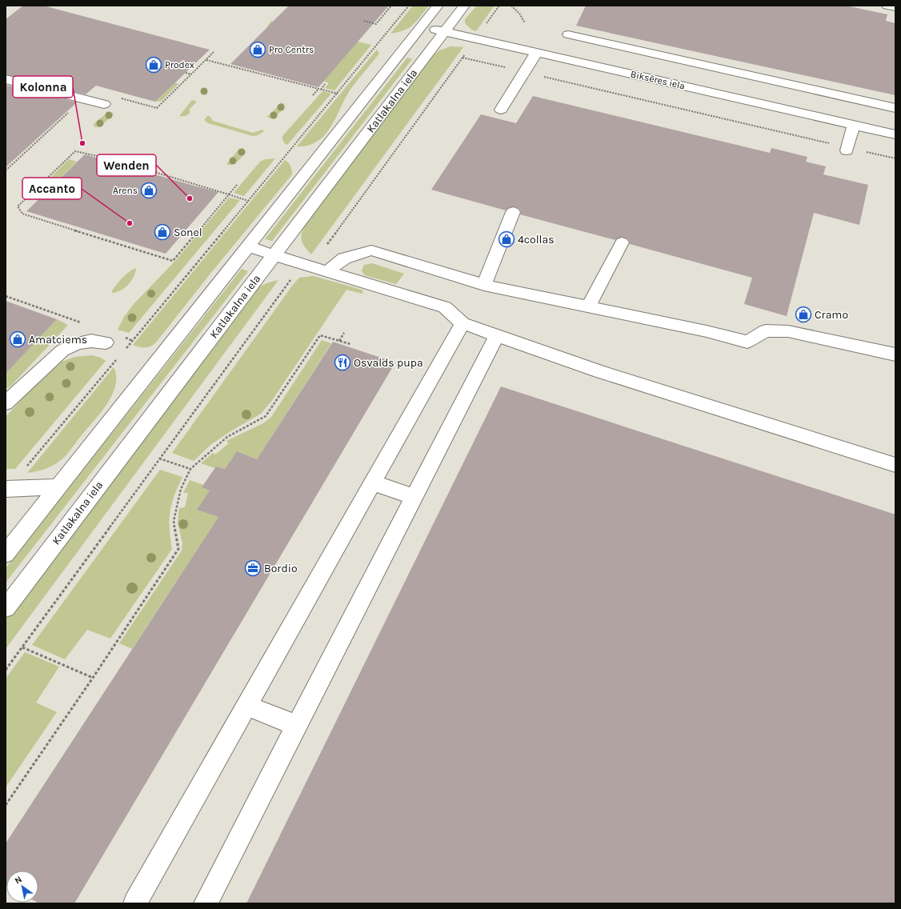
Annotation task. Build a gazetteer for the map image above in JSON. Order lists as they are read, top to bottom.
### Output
{
  "streets": {
    "street": ["Biksēres iela", "Katlakalna iela"]
  },
  "crossings": [
    ["Biksēres iela", "Katlakalna iela"]
  ],
  "places": {
    "shop": [
      "Pro Centrs",
      "Prodex",
      "Arens",
      "Sonel",
      "4collas",
      "Cramo",
      "Amatciems"
    ],
    "other": ["Kolonna", "Wenden", "Accanto"],
    "restaurant": ["Osvalds pupa"],
    "office": ["Bordio"]
  },
  "north": "top left"
}
